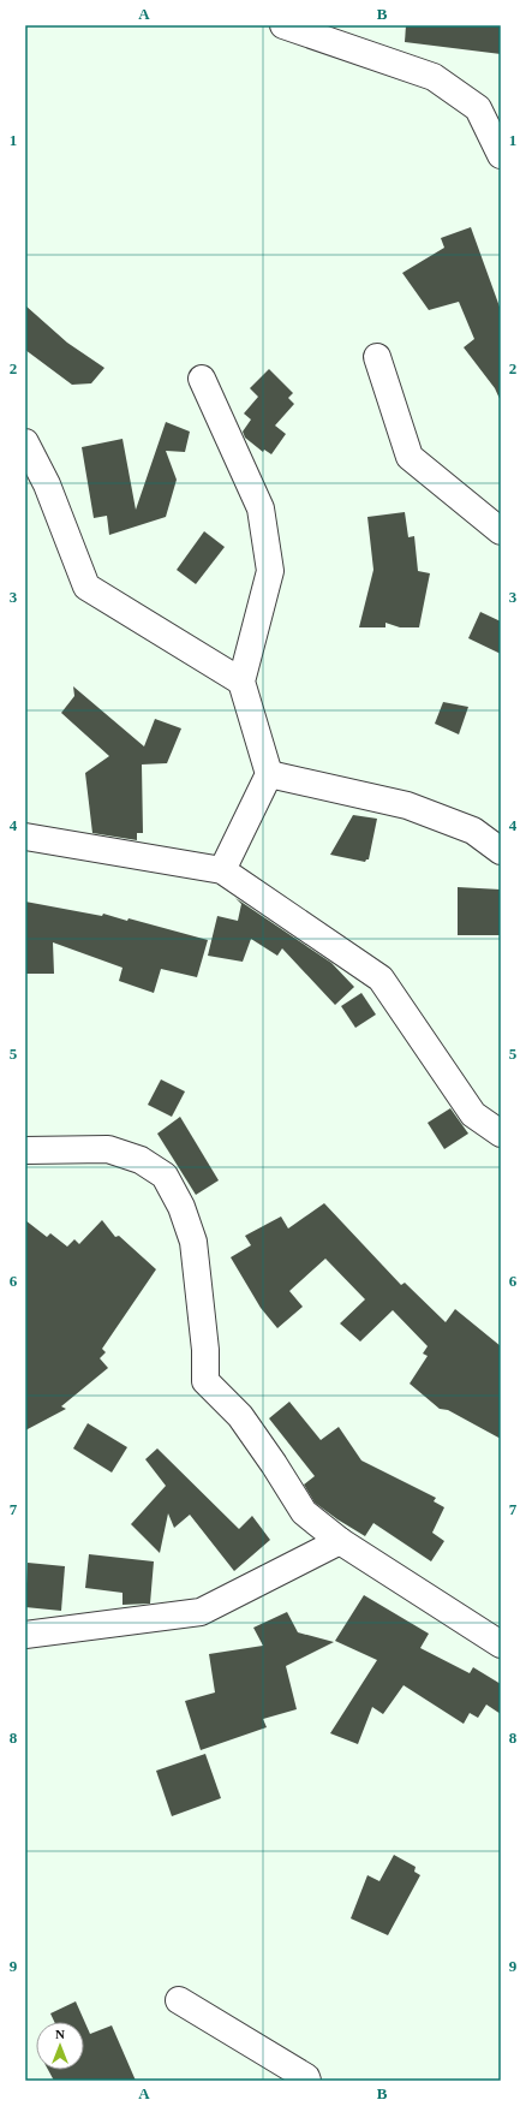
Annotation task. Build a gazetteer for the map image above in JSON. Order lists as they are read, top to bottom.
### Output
{
  "north": "top",
  "grid": {
    "columns": ["A", "B"],
    "rows": [
      "1",
      "2",
      "3",
      "4",
      "5",
      "6",
      "7",
      "8",
      "9"
    ]
  }
}
